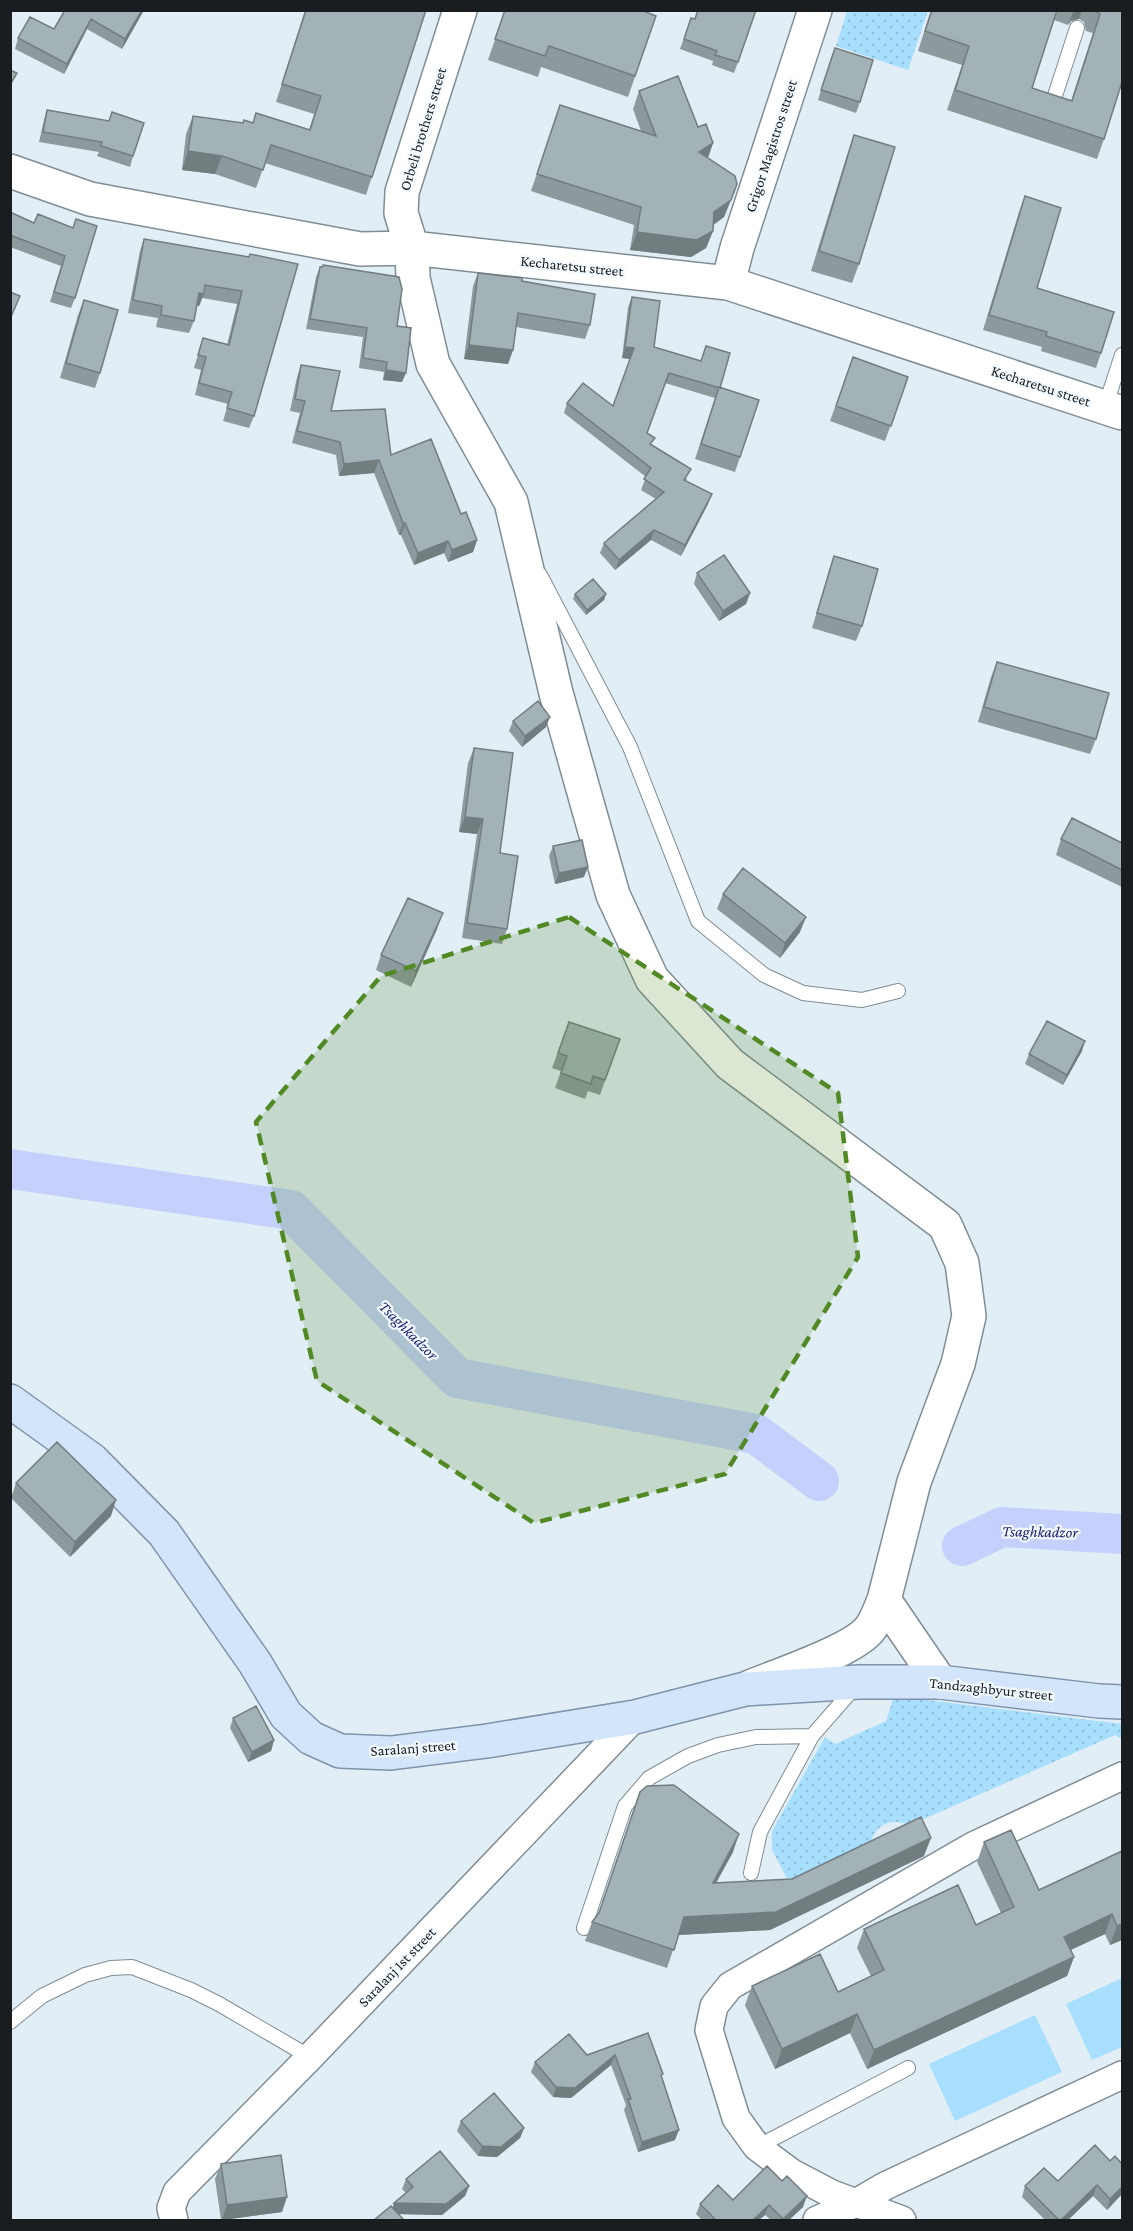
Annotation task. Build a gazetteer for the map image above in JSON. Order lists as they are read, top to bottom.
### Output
{
  "streets": {
    "main road": ["Tandzaghbyur street", "Saralanj street"],
    "street": [
      "Orbeli brothers street",
      "Grigor Magistros street",
      "Kecharetsu street",
      "Saralanj 1st street"
    ]
  },
  "crossings": [
    ["Orbeli brothers street", "Kecharetsu street"],
    ["Orbeli brothers street", "Saralanj street"],
    ["Grigor Magistros street", "Kecharetsu street"],
    ["Tandzaghbyur street", "Saralanj street"],
    ["Saralanj street", "Saralanj 1st street"]
  ],
  "water": ["Tsaghkadzor"]
}
